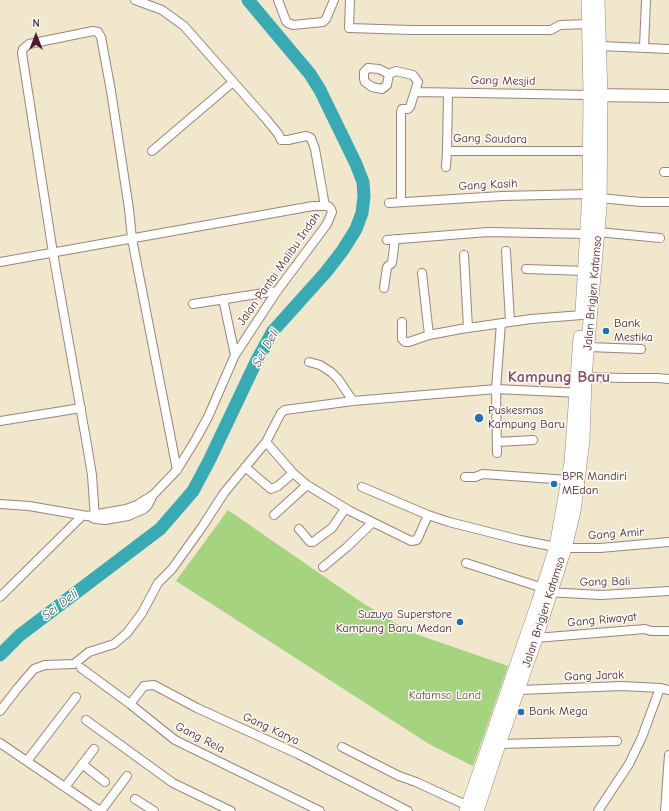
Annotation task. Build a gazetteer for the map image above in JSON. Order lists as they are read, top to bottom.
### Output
{
  "streets": {
    "main road": ["Jalan Brigjen Katamso"],
    "street": [
      "Gang Mesjid",
      "Gang Saudara",
      "Gang Kasih",
      "Jalan Pantai Malibu Indah",
      "Gang Amir",
      "Gang Bali",
      "Gang Riwayat",
      "Gang Jarak",
      "Gang Karya",
      "Gang Rela"
    ]
  },
  "crossings": [
    ["Gang Mesjid", "Gang Saudara"],
    ["Gang Mesjid", "Jalan Brigjen Katamso"],
    ["Gang Saudara", "Jalan Brigjen Katamso"],
    ["Gang Kasih", "Jalan Brigjen Katamso"],
    ["Jalan Brigjen Katamso", "Gang Amir"],
    ["Jalan Brigjen Katamso", "Gang Bali"],
    ["Jalan Brigjen Katamso", "Gang Riwayat"],
    ["Jalan Brigjen Katamso", "Gang Jarak"],
    ["Gang Karya", "Gang Rela"]
  ],
  "districts": ["Kampung Baru"],
  "water": ["Sei Deli"],
  "parks": ["Katamso Land"],
  "places": [
    "Bank Mestika",
    "Puskesmas Kampung Baru",
    "BPR Mandiri MEdan",
    "Suzuya Superstore Kampung Baru Medan",
    "Bank Mega"
  ],
  "north": "top"
}
